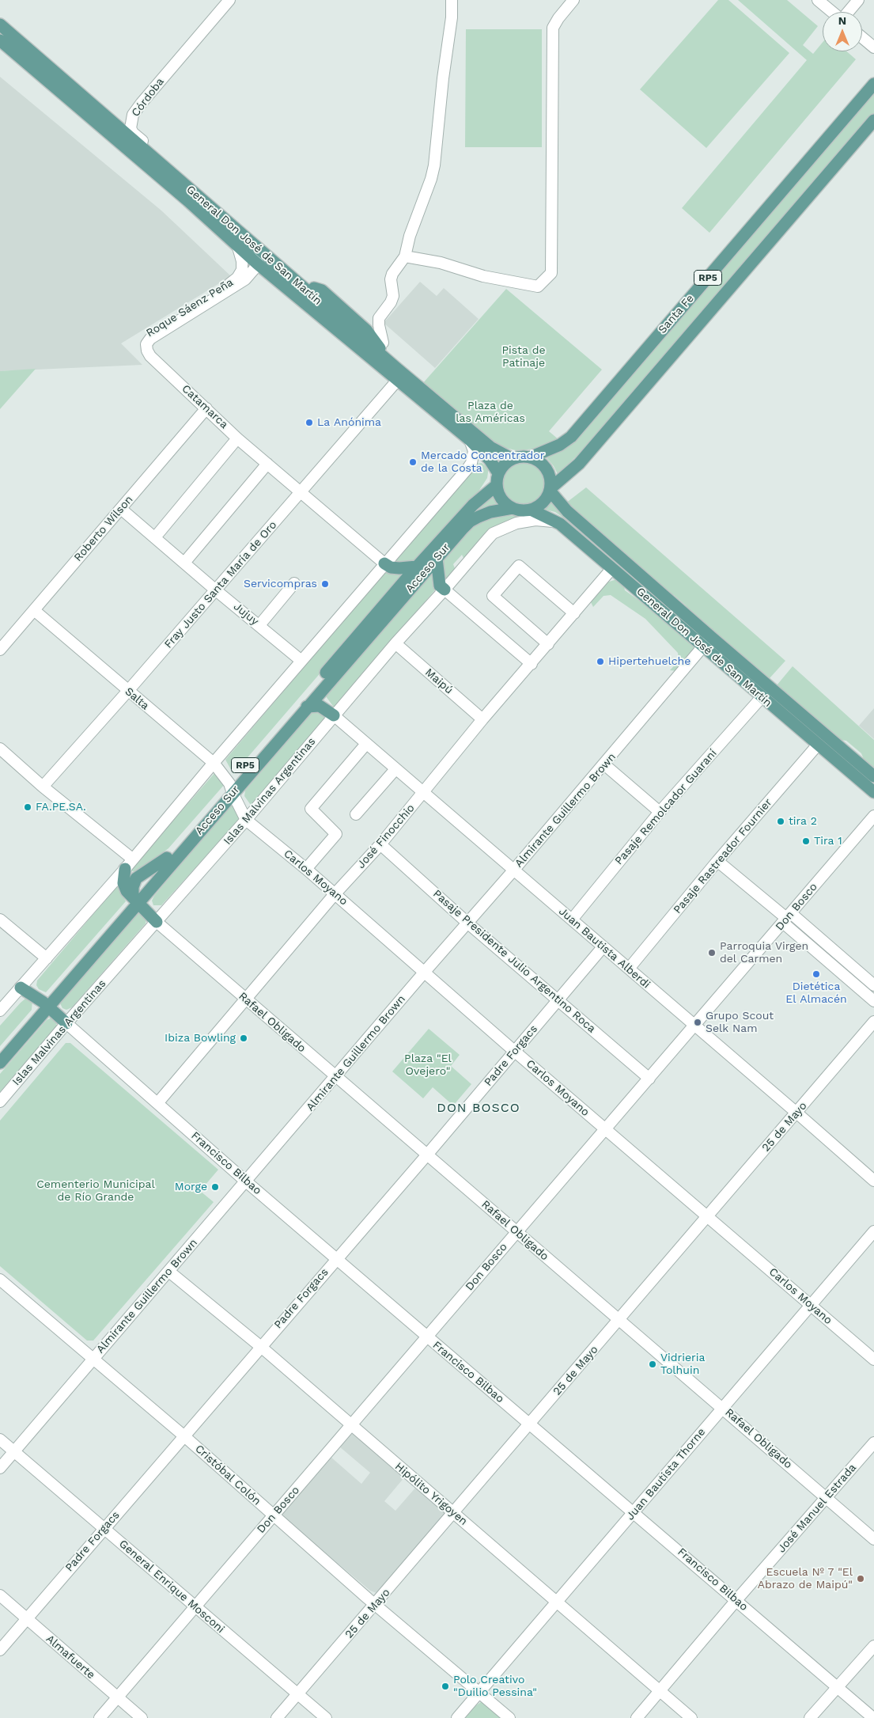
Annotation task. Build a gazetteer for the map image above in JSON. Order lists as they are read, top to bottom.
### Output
{
  "streets": {
    "main road": [
      "General Don José de San Martín",
      "RP5",
      "Santa Fe",
      "Acceso Sur"
    ],
    "street": [
      "Córdoba",
      "Roque Sáenz Peña",
      "Catamarca",
      "Roberto Wilson",
      "Fray Justo Santa María de Oro",
      "Jujuy",
      "Maipú",
      "Salta",
      "Islas Malvinas Argentinas",
      "Pasaje Remolcador Guaraní",
      "Almirante Guillermo Brown",
      "José Finocchio",
      "Pasaje Rastreador Fournier",
      "Carlos Moyano",
      "Don Bosco",
      "Juan Bautista Alberdi",
      "Pasaje Presidente Julio Argentino Roca",
      "Rafael Obligado",
      "Padre Forgacs",
      "25 de Mayo",
      "Francisco Bilbao",
      "Juan Bautista Thorne",
      "Cristóbal Colón",
      "Hipólito Yrigoyen",
      "José Manuel Estrada",
      "General Enrique Mosconi",
      "Almafuerte"
    ]
  },
  "crossings": [
    ["Córdoba", "General Don José de San Martín"],
    ["General Don José de San Martín", "RP5"],
    ["General Don José de San Martín", "Roque Sáenz Peña"],
    ["General Don José de San Martín", "Santa Fe"],
    ["General Don José de San Martín", "Acceso Sur"],
    ["General Don José de San Martín", "Fray Justo Santa María de Oro"],
    ["General Don José de San Martín", "Islas Malvinas Argentinas"],
    ["General Don José de San Martín", "Pasaje Remolcador Guaraní"],
    ["General Don José de San Martín", "Almirante Guillermo Brown"],
    ["General Don José de San Martín", "José Finocchio"],
    ["General Don José de San Martín", "Pasaje Rastreador Fournier"],
    ["RP5", "Santa Fe"],
    ["RP5", "Acceso Sur"],
    ["Roque Sáenz Peña", "Catamarca"],
    ["Santa Fe", "Acceso Sur"],
    ["Catamarca", "Roberto Wilson"],
    ["Catamarca", "Fray Justo Santa María de Oro"],
    ["Roberto Wilson", "Jujuy"],
    ["Roberto Wilson", "Salta"],
    ["Acceso Sur", "Salta"],
    ["Acceso Sur", "Carlos Moyano"],
    ["Fray Justo Santa María de Oro", "Jujuy"],
    ["Fray Justo Santa María de Oro", "Salta"],
    ["Maipú", "Islas Malvinas Argentinas"],
    ["Maipú", "José Finocchio"],
    ["Salta", "Carlos Moyano"],
    ["Islas Malvinas Argentinas", "Carlos Moyano"],
    ["Islas Malvinas Argentinas", "Juan Bautista Alberdi"],
    ["Islas Malvinas Argentinas", "Rafael Obligado"],
    ["Islas Malvinas Argentinas", "Francisco Bilbao"],
    ["Pasaje Remolcador Guaraní", "Juan Bautista Alberdi"],
    ["Almirante Guillermo Brown", "Carlos Moyano"],
    ["Almirante Guillermo Brown", "Juan Bautista Alberdi"],
    ["Almirante Guillermo Brown", "Pasaje Presidente Julio Argentino Roca"],
    ["Almirante Guillermo Brown", "Rafael Obligado"],
    ["Almirante Guillermo Brown", "Francisco Bilbao"],
    ["Almirante Guillermo Brown", "Cristóbal Colón"],
    ["Almirante Guillermo Brown", "Hipólito Yrigoyen"],
    ["Almirante Guillermo Brown", "General Enrique Mosconi"],
    ["José Finocchio", "Carlos Moyano"],
    ["José Finocchio", "Juan Bautista Alberdi"],
    ["José Finocchio", "Pasaje Presidente Julio Argentino Roca"],
    ["José Finocchio", "Rafael Obligado"],
    ["José Finocchio", "Francisco Bilbao"],
    ["Pasaje Rastreador Fournier", "Juan Bautista Alberdi"],
    ["Carlos Moyano", "Don Bosco"],
    ["Carlos Moyano", "Padre Forgacs"],
    ["Carlos Moyano", "25 de Mayo"],
    ["Carlos Moyano", "Juan Bautista Thorne"],
    ["Don Bosco", "Juan Bautista Alberdi"],
    ["Don Bosco", "Pasaje Presidente Julio Argentino Roca"],
    ["Don Bosco", "Rafael Obligado"],
    ["Don Bosco", "Francisco Bilbao"],
    ["Don Bosco", "Cristóbal Colón"],
    ["Don Bosco", "Hipólito Yrigoyen"],
    ["Don Bosco", "General Enrique Mosconi"],
    ["Don Bosco", "Almafuerte"],
    ["Juan Bautista Alberdi", "Padre Forgacs"],
    ["Juan Bautista Alberdi", "25 de Mayo"],
    ["Pasaje Presidente Julio Argentino Roca", "Padre Forgacs"],
    ["Rafael Obligado", "Padre Forgacs"],
    ["Rafael Obligado", "25 de Mayo"],
    ["Rafael Obligado", "Juan Bautista Thorne"],
    ["Rafael Obligado", "José Manuel Estrada"],
    ["Padre Forgacs", "Francisco Bilbao"],
    ["Padre Forgacs", "Cristóbal Colón"],
    ["Padre Forgacs", "Hipólito Yrigoyen"],
    ["Padre Forgacs", "General Enrique Mosconi"],
    ["Padre Forgacs", "Almafuerte"],
    ["25 de Mayo", "Francisco Bilbao"],
    ["25 de Mayo", "Cristóbal Colón"],
    ["25 de Mayo", "Hipólito Yrigoyen"],
    ["25 de Mayo", "General Enrique Mosconi"],
    ["Francisco Bilbao", "Juan Bautista Thorne"],
    ["Francisco Bilbao", "José Manuel Estrada"],
    ["Juan Bautista Thorne", "Cristóbal Colón"],
    ["Juan Bautista Thorne", "Hipólito Yrigoyen"],
    ["Hipólito Yrigoyen", "José Manuel Estrada"]
  ],
  "districts": ["DON BOSCO"],
  "parks": [
    "Pista de Patinaje",
    "Plaza de las Américas",
    "Plaza \"El Ovejero\"",
    "Cementerio Municipal de Río Grande"
  ],
  "places": [
    "La Anónima",
    "Mercado Concentrador de la Costa",
    "Servicompras",
    "Hipertehuelche",
    "FA.PE.SA.",
    "tira 2",
    "Tira 1",
    "Parroquia Virgen del Carmen",
    "Dietética El Almacén",
    "Grupo Scout Selk Nam",
    "Ibiza Bowling",
    "Morge",
    "Vidrieria Tolhuin",
    "Escuela Nº 7 \"El Abrazo de Maipú\"",
    "Polo Creativo \"Duilio Pessina\""
  ],
  "north": "top"
}
